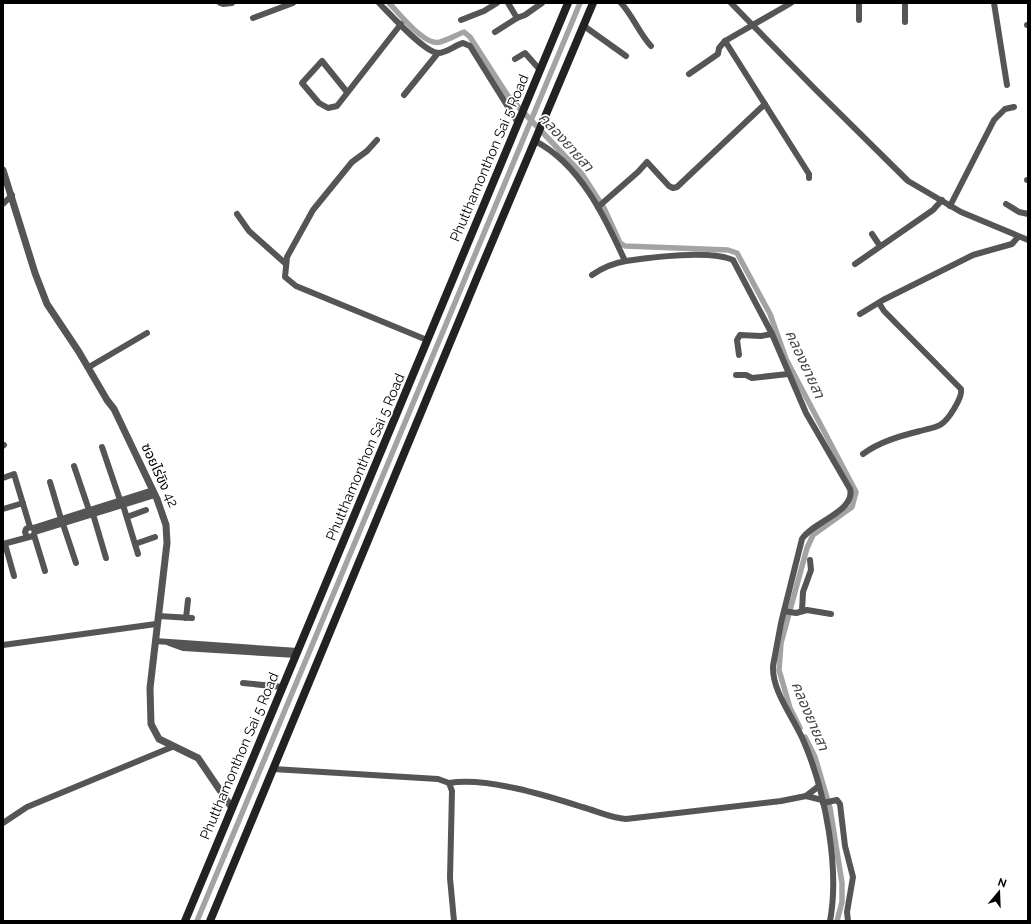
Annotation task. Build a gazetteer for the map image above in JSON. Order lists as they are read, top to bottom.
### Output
{
  "streets": {
    "main road": ["Phutthamonthon Sai 5 Road"],
    "street": ["ซอยไร่ขิง 42"]
  },
  "crossings": [
    ["Phutthamonthon Sai 5 Road", "ซอยไร่ขิง 42"]
  ],
  "water": ["คลองยายสา"],
  "north": "top"
}
